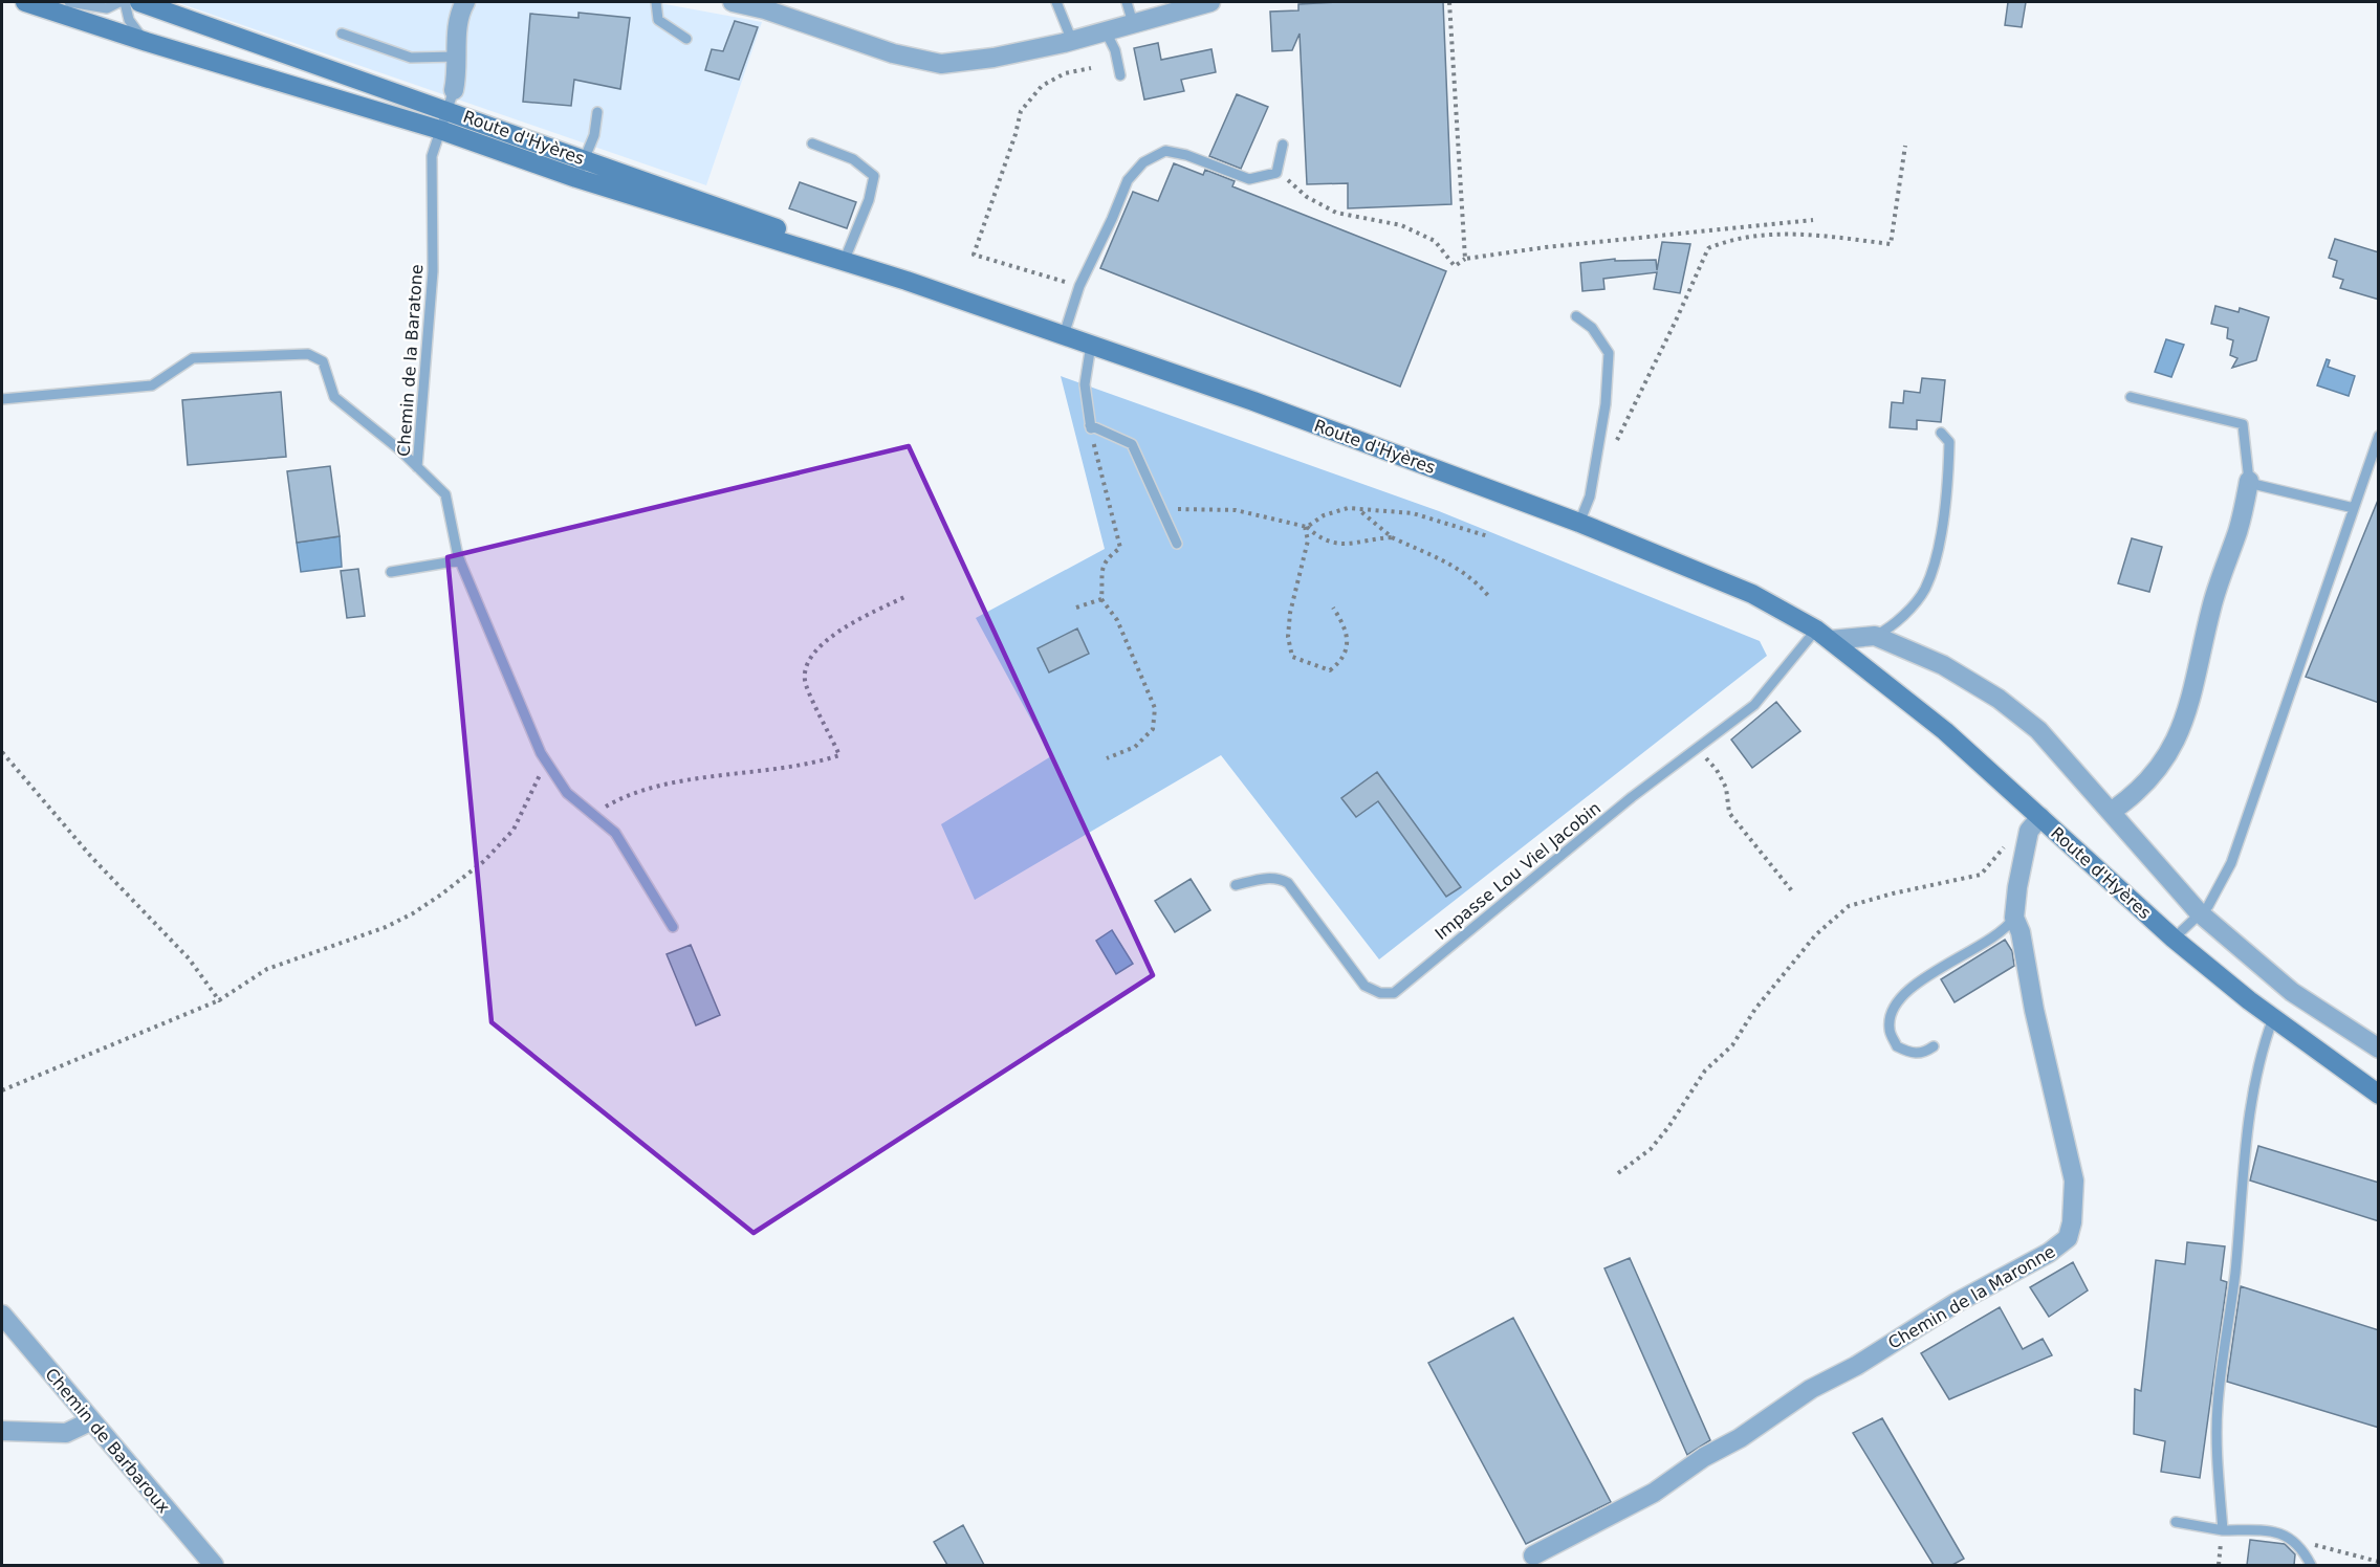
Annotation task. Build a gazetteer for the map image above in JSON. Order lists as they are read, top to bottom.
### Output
{
  "streets": {
    "main road": ["Route d'Hyères"],
    "street": ["Chemin de la Maronne", "Chemin de Barbaroux"],
    "lane": ["Chemin de la Baratone", "Impasse Lou Viel Jacobin"]
  },
  "crossings": [
    ["Route d'Hyères", "Chemin de la Baratone"],
    ["Route d'Hyères", "Impasse Lou Viel Jacobin"],
    ["Route d'Hyères", "Chemin de la Maronne"]
  ]
}
